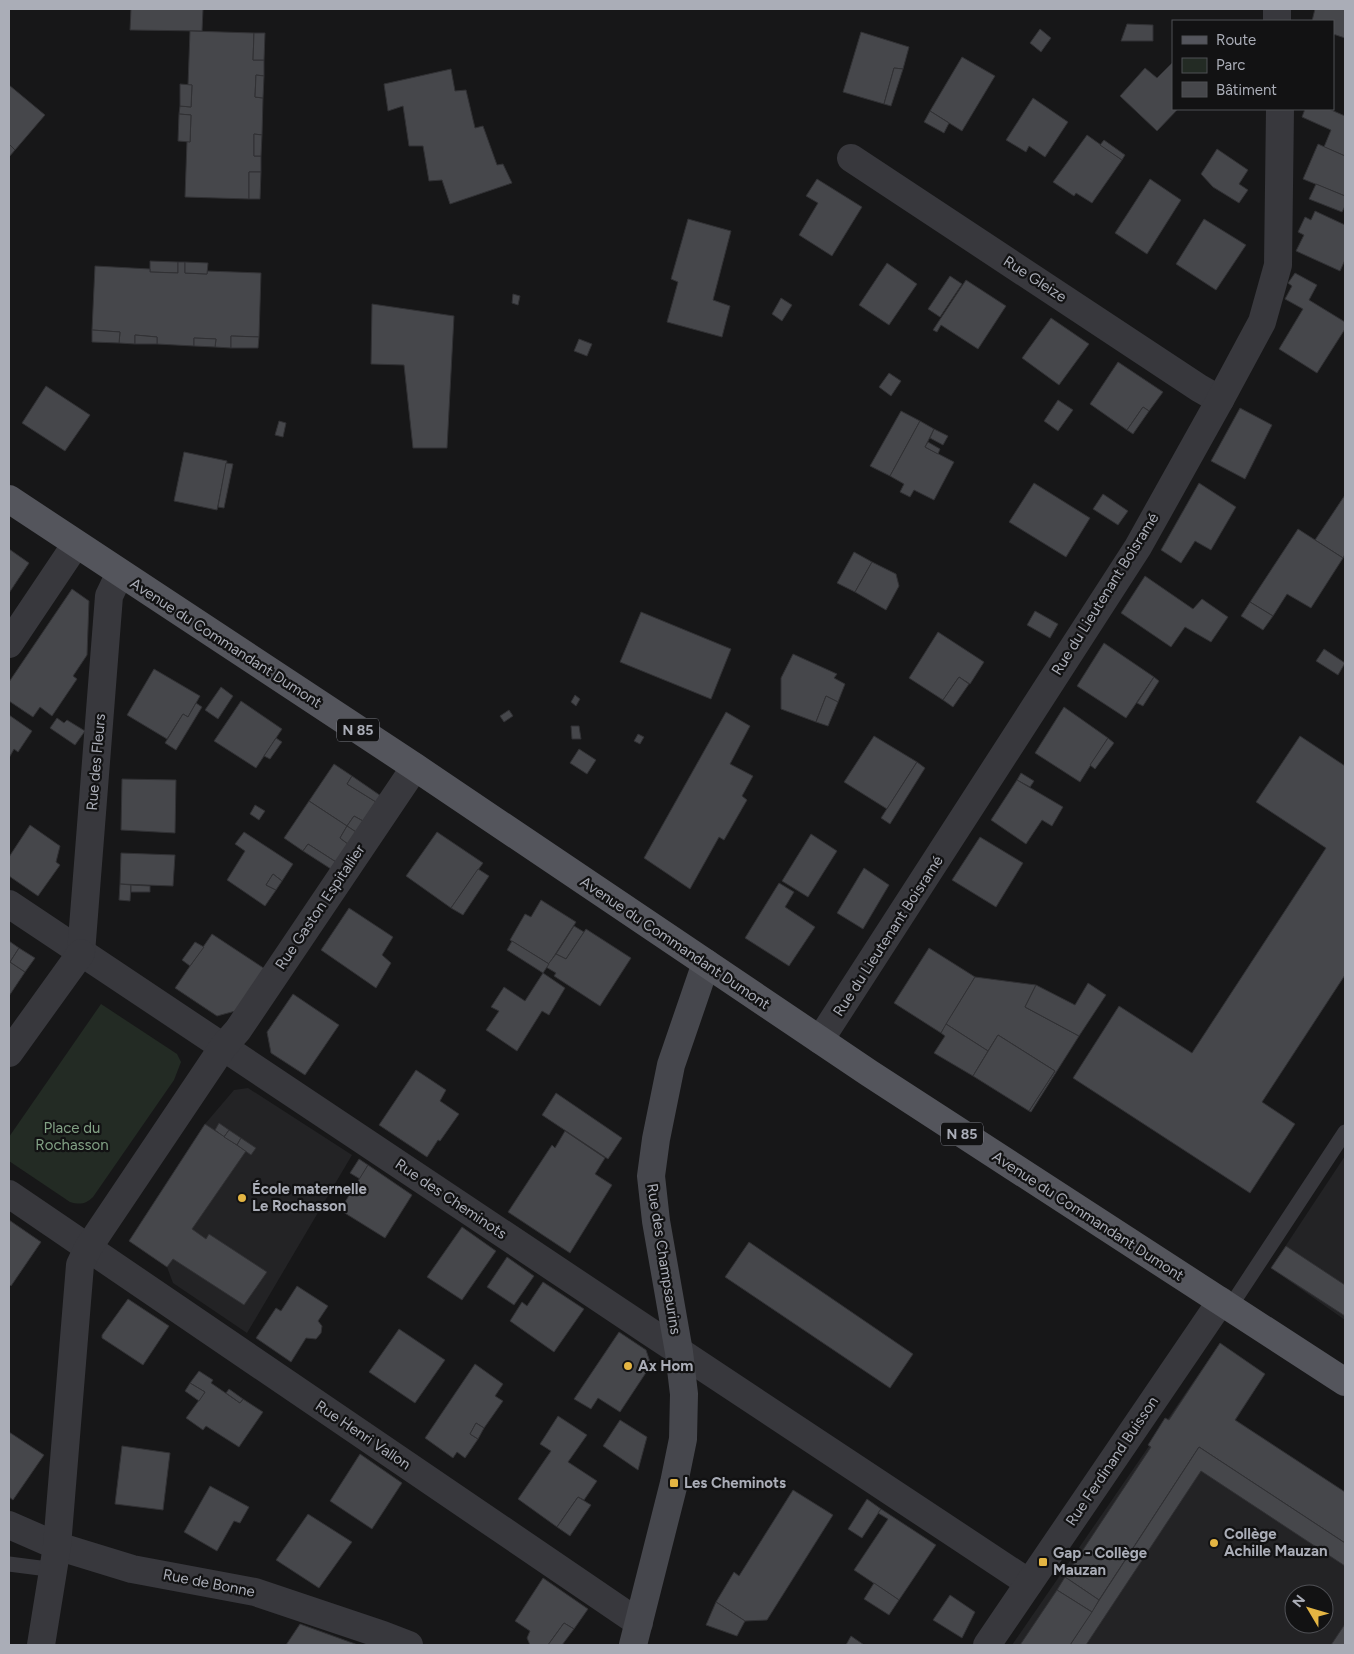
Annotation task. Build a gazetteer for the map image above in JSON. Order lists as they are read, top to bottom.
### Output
{
  "streets": {
    "main road": ["Avenue du Commandant Dumont", "N 85", "Rue des Champsaurins"],
    "street": [
      "Rue Gleize",
      "Rue du Lieutenant Boisramé",
      "Rue des Fleurs",
      "Rue Gaston Espitallier",
      "Rue des Cheminots",
      "Rue Henri Vallon",
      "Rue Ferdinand Buisson",
      "Rue de Bonne"
    ]
  },
  "crossings": [
    ["Rue Gleize", "Rue du Lieutenant Boisramé"],
    ["Rue du Lieutenant Boisramé", "Avenue du Commandant Dumont"],
    ["Avenue du Commandant Dumont", "Rue des Fleurs"],
    ["Avenue du Commandant Dumont", "Rue Gaston Espitallier"],
    ["Avenue du Commandant Dumont", "Rue des Champsaurins"],
    ["Avenue du Commandant Dumont", "Rue Ferdinand Buisson"],
    ["Rue Gaston Espitallier", "Rue des Cheminots"],
    ["Rue des Cheminots", "Rue des Champsaurins"],
    ["Rue des Cheminots", "Rue Ferdinand Buisson"],
    ["Rue des Champsaurins", "Rue Henri Vallon"]
  ],
  "parks": ["Place du Rochasson"],
  "places": {
    "other": ["École maternelle Le Rochasson", "Ax Hom", "Collège Achille Mauzan"],
    "transit": ["Les Cheminots", "Gap - Collège Mauzan"]
  },
  "legend": ["Route", "Parc", "Bâtiment"],
  "north": "top left"
}
